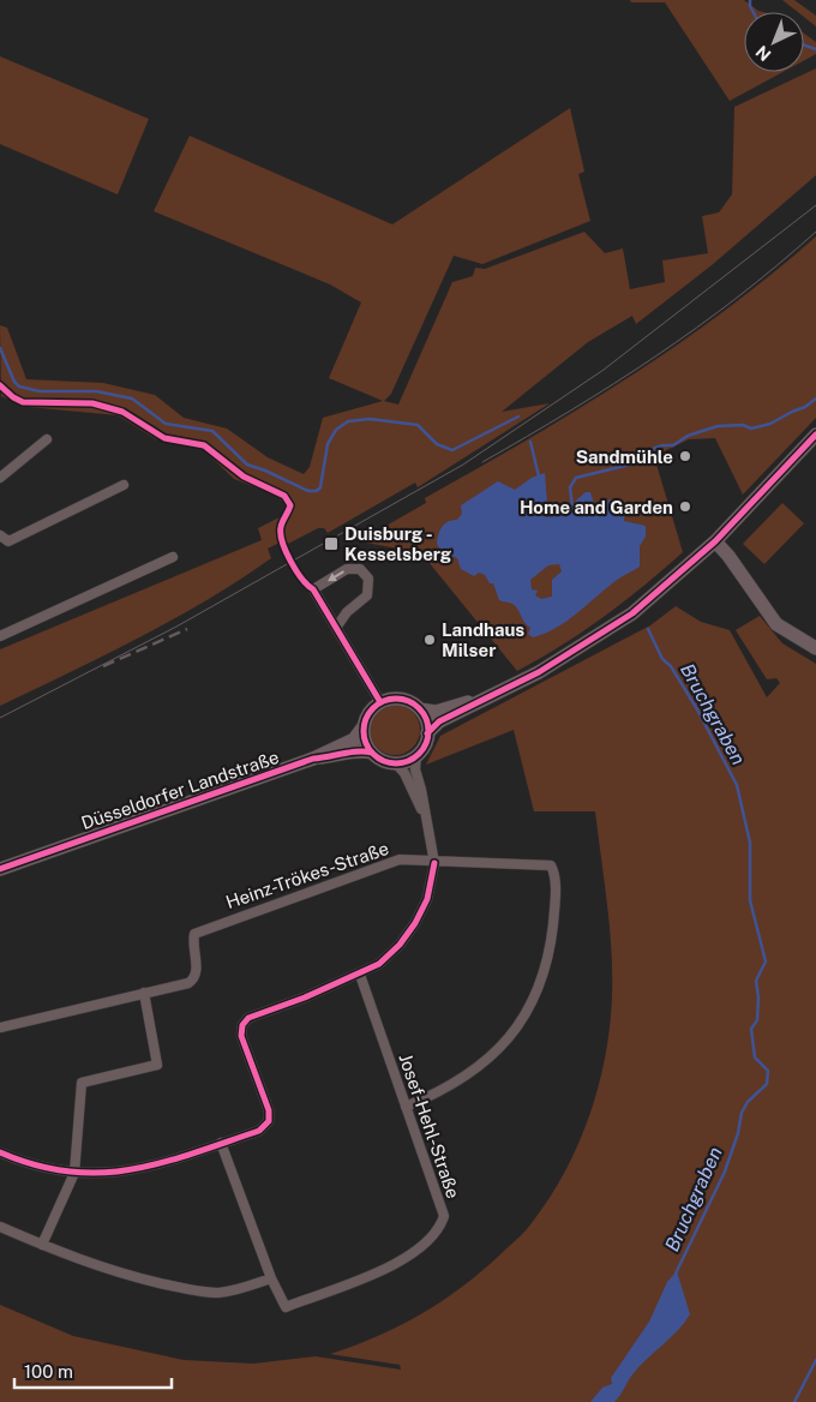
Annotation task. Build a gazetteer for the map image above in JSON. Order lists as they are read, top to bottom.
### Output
{
  "streets": {
    "main road": ["Düsseldorfer Landstraße"],
    "street": ["Heinz-Trökes-Straße", "Josef-Hehl-Straße"]
  },
  "crossings": [
    ["Heinz-Trökes-Straße", "Josef-Hehl-Straße"]
  ],
  "water": ["Bruchgraben"],
  "places": {
    "other": ["Sandmühle", "Home and Garden", "Landhaus Milser"],
    "transit": ["Duisburg - Kesselsberg"]
  },
  "scale_bar": "100 m",
  "north": "bottom left"
}
